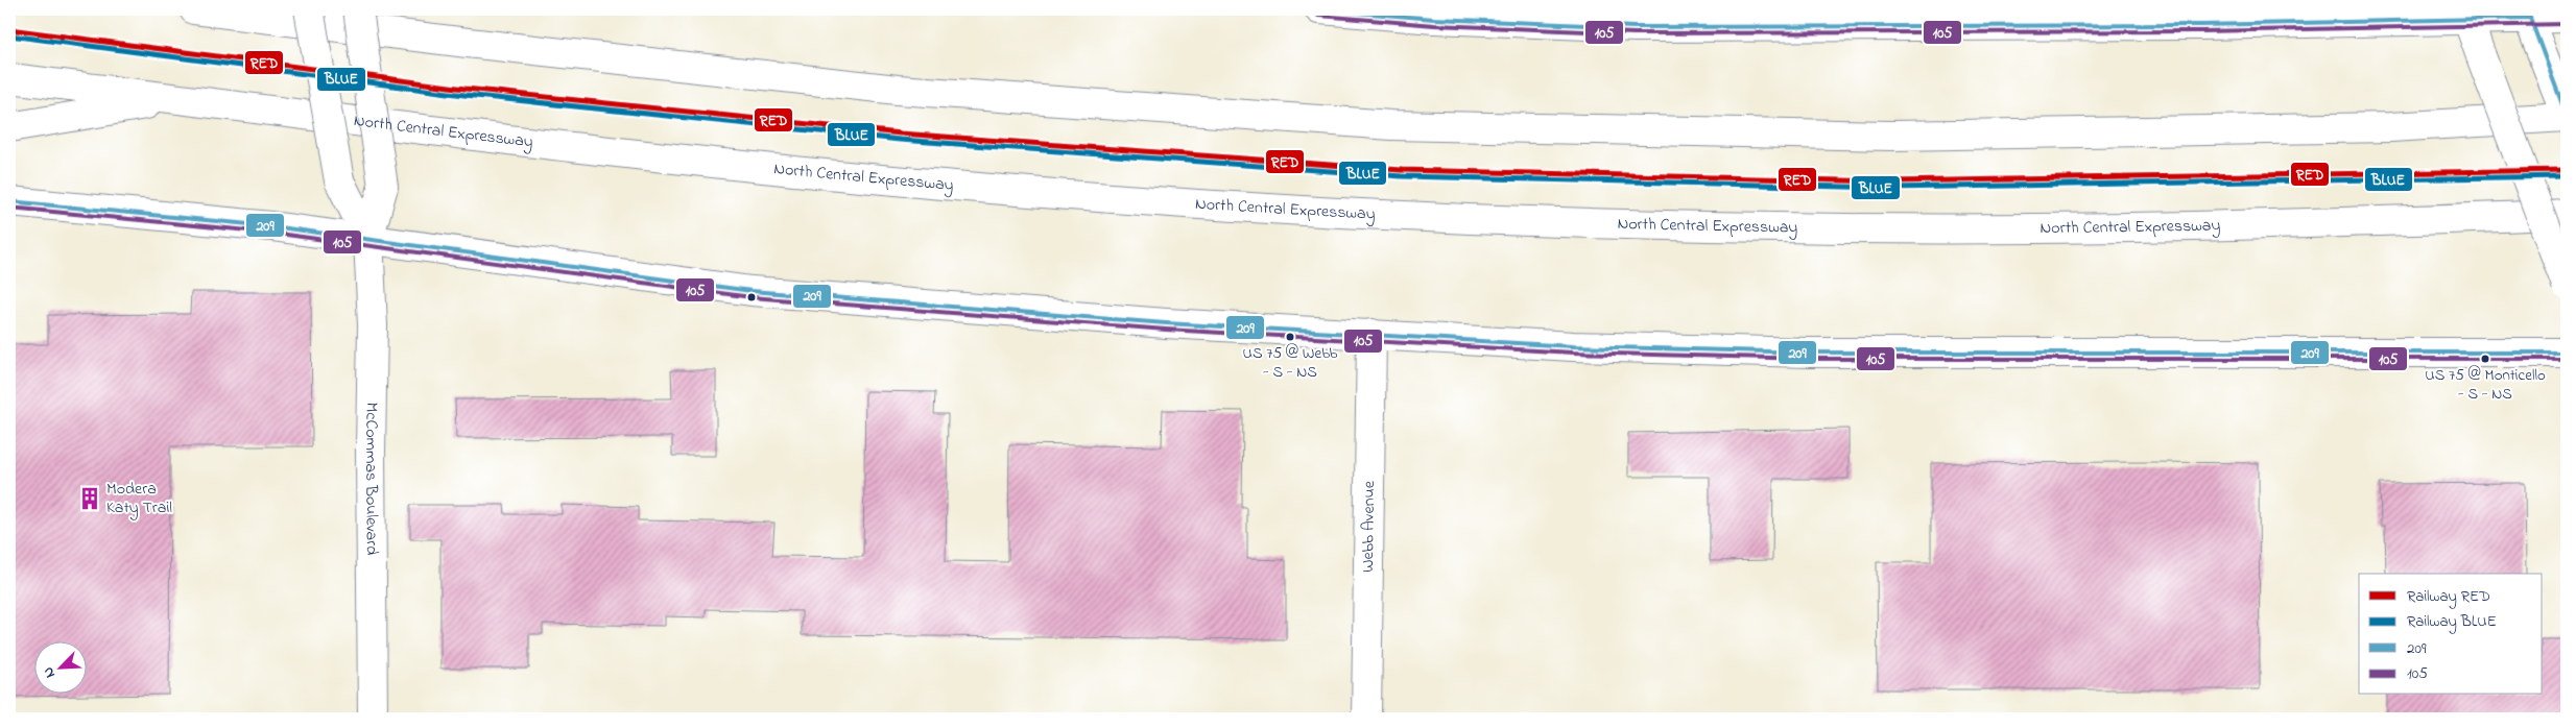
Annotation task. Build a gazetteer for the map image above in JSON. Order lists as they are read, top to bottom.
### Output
{
  "streets": {
    "main road": ["North Central Expressway", "McCommas Boulevard", "Webb Avenue"]
  },
  "places": {
    "other": ["US 75 @ Webb - S - NS", "US 75 @ Monticello - S - NS"],
    "building": ["Modera Katy Trail"]
  },
  "lines": [
    "transit line 209",
    "transit line 105",
    "rail line RED",
    "rail line BLUE"
  ],
  "legend": [
    "Railway RED",
    "Railway BLUE",
    "209",
    "105"
  ],
  "north": "bottom left"
}
